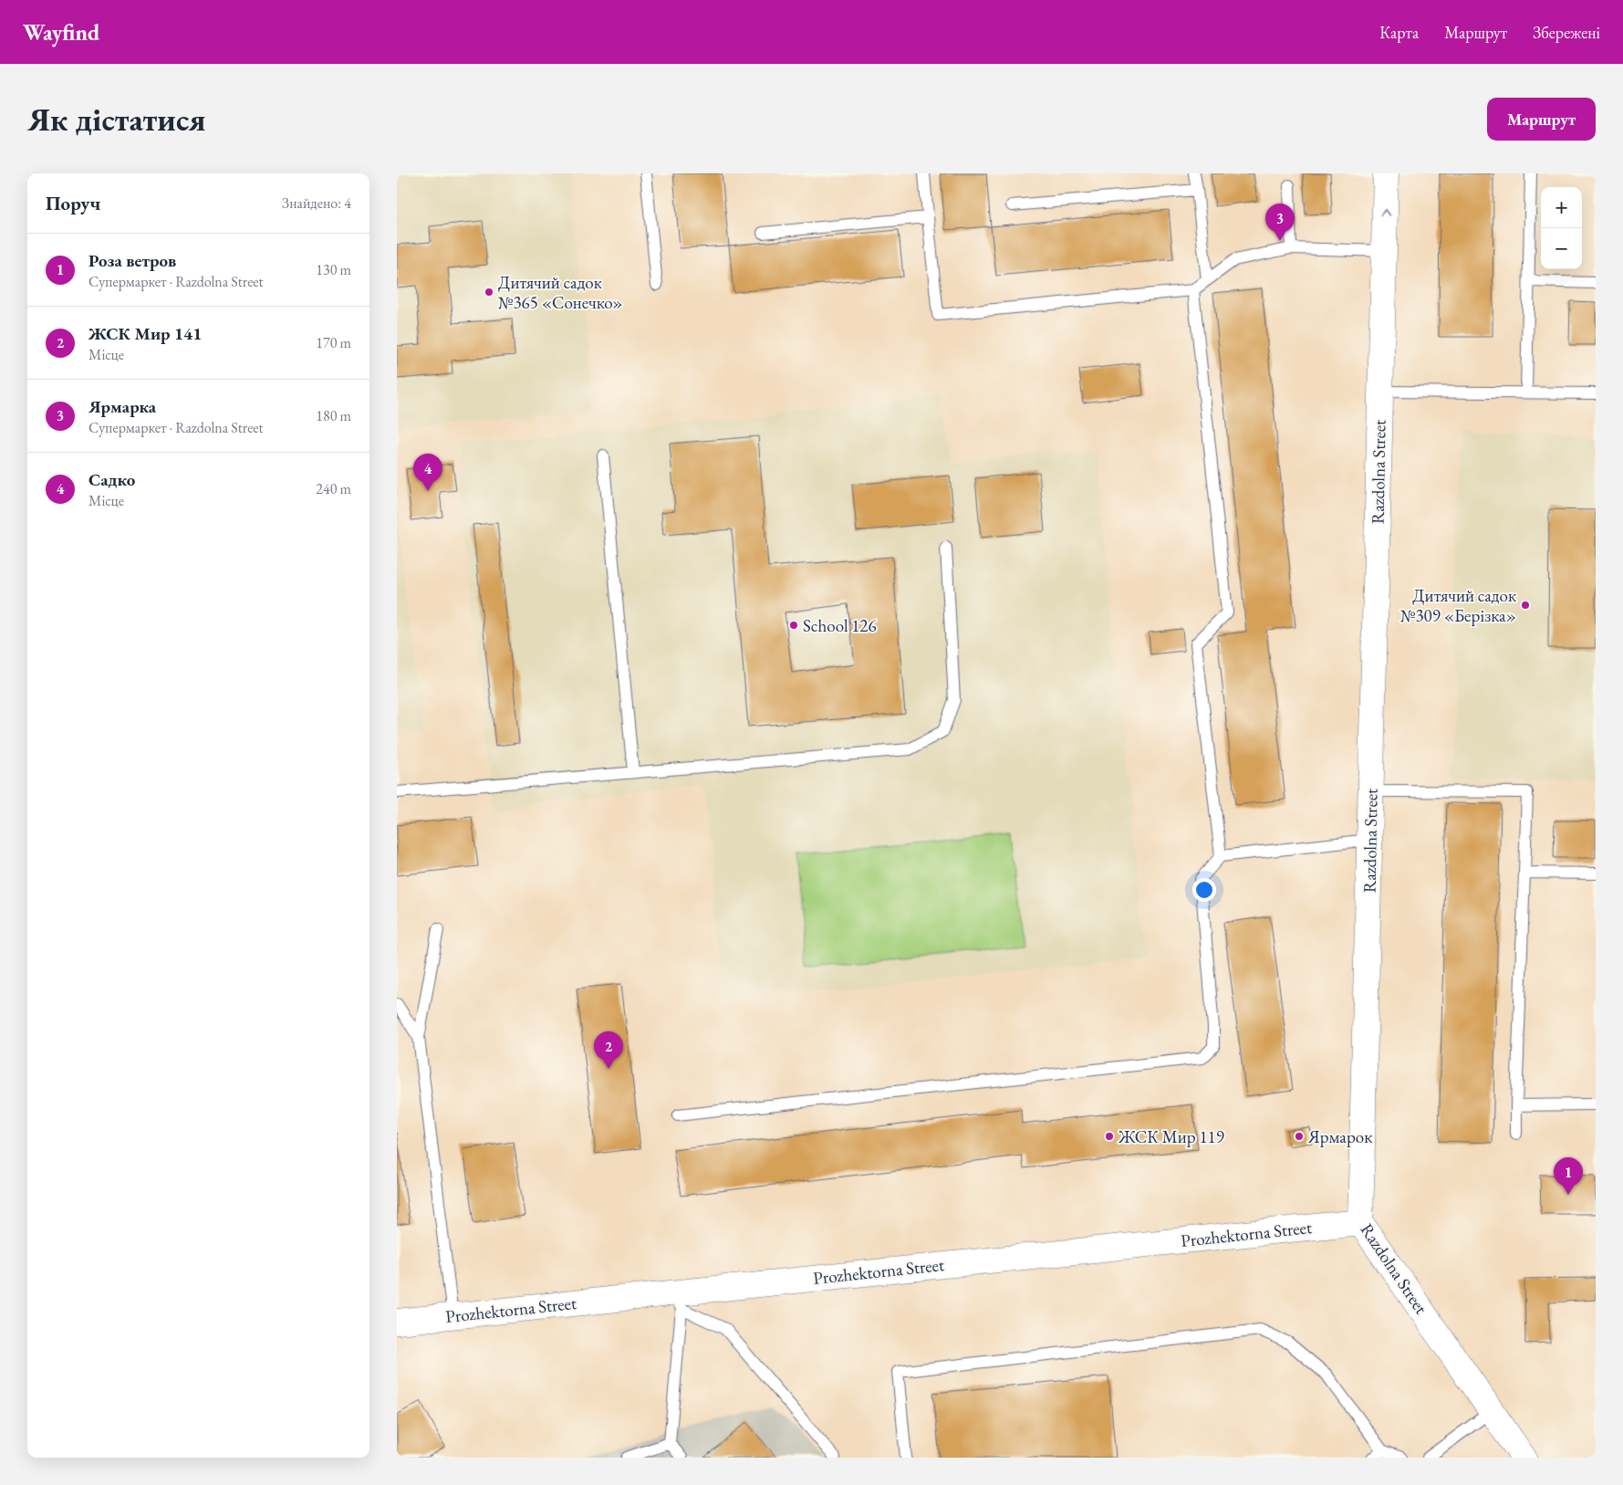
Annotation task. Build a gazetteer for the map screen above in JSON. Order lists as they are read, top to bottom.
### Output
{
  "streets": {
    "street": ["Razdolna Street", "Prozhektorna Street"]
  },
  "crossings": [
    ["Razdolna Street", "Prozhektorna Street"]
  ],
  "places": [
    "Дитячий садок №365 «Сонечко»",
    "Дитячий садок №309 «Берізка»",
    "School 126",
    "ЖСК Мир 119",
    "Ярмарок"
  ],
  "page": {
    "header": "Wayfind",
    "nav": ["Карта", "Маршрут", "Збережені"],
    "buttons": "Маршрут",
    "title": "Як дістатися",
    "heading": ["Поруч", "Знайдено: 4"],
    "map_buttons": ["+", "−"],
    "pins": [
      "3",
      "4",
      "2",
      "1"
    ],
    "list": [
      {
        "mark": "1",
        "name": "Роза ветров",
        "note": "Супермаркет · Razdolna Street",
        "value": "130 m"
      },
      {
        "mark": "2",
        "name": "ЖСК Мир 141",
        "note": "Місце",
        "value": "170 m"
      },
      {
        "mark": "3",
        "name": "Ярмарка",
        "note": "Супермаркет · Razdolna Street",
        "value": "180 m"
      },
      {
        "mark": "4",
        "name": "Садко",
        "note": "Місце",
        "value": "240 m"
      }
    ]
  }
}
